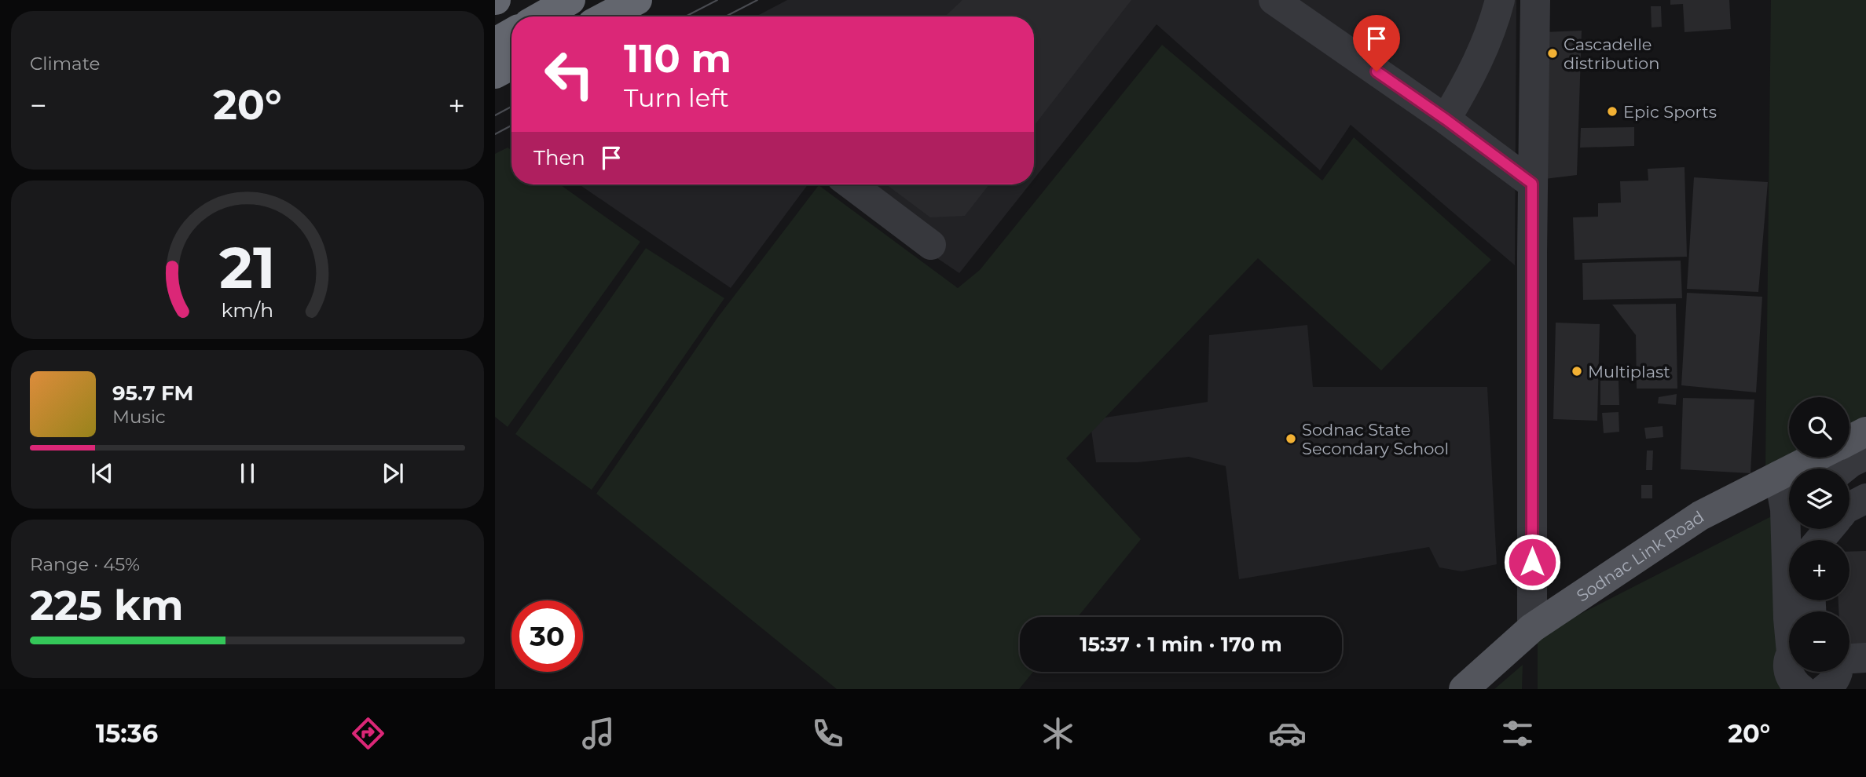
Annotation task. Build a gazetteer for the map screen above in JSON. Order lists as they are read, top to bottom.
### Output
{
  "streets": {
    "main road": ["Sodnac Link Road"]
  },
  "places": [
    "Cascadelle distribution",
    "Epic Sports",
    "Multiplast",
    "Sodnac State Secondary School"
  ],
  "page": {
    "tile": [
      "Climate",
      ["Range · 45%", "225 km"]
    ],
    "turn": ["110 m", "Turn left"],
    "heat": ["−", "20°", "+"],
    "then": "Then",
    "song": ["95.7 FM", "Music"],
    "map_buttons": ["+", "−"],
    "limit": "30",
    "trip": "15:37 · 1 min · 170 m",
    "tabs": ["15:36", "20°"],
    "gauge": ["21", "km/h"]
  }
}
